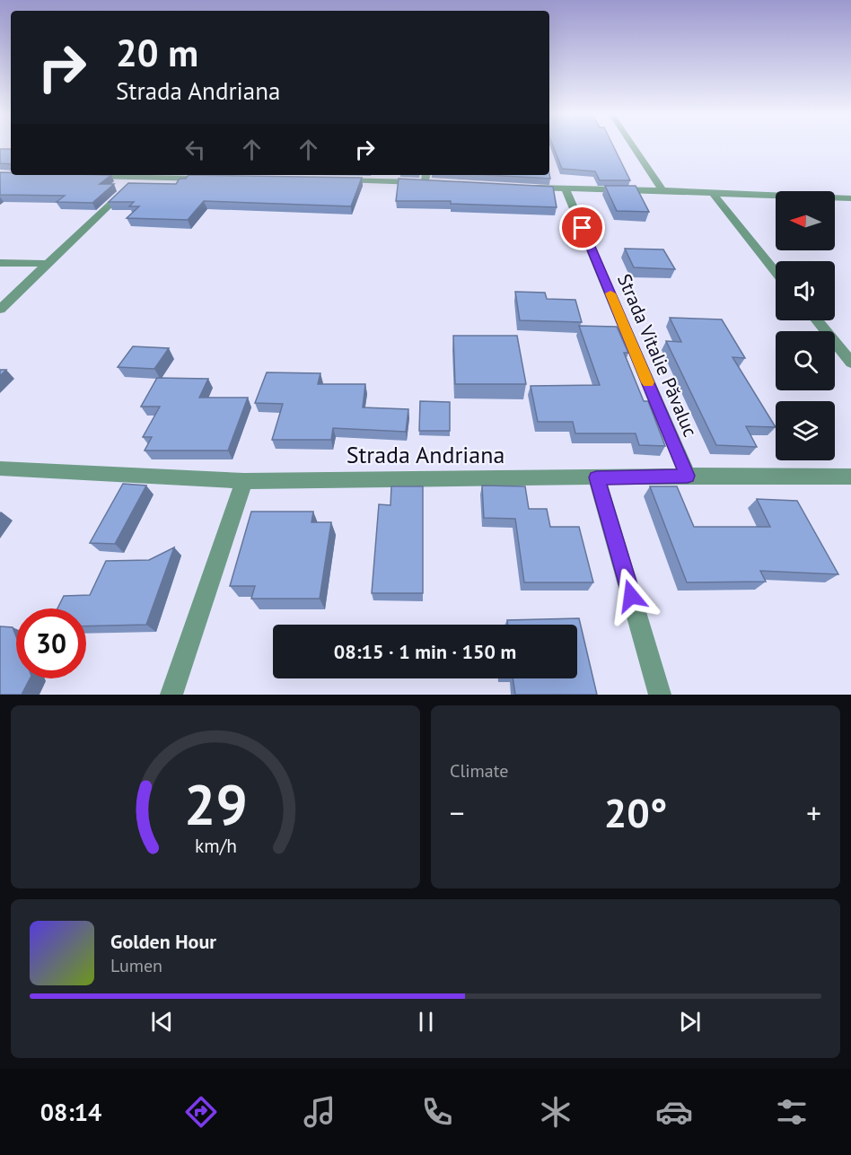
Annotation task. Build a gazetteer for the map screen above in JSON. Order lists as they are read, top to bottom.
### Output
{
  "streets": {
    "street": ["Strada Vitalie Păvaluc", "Strada Andriana"]
  },
  "crossings": [
    ["Strada Vitalie Păvaluc", "Strada Andriana"]
  ],
  "north": "left",
  "page": {
    "turn": ["20 m", "Strada Andriana"],
    "limit": "30",
    "trip": "08:15 · 1 min · 150 m",
    "tile": "Climate",
    "heat": ["−", "20°", "+"],
    "song": ["Golden Hour", "Lumen"],
    "tabs": "08:14",
    "gauge": ["29", "km/h"]
  }
}
